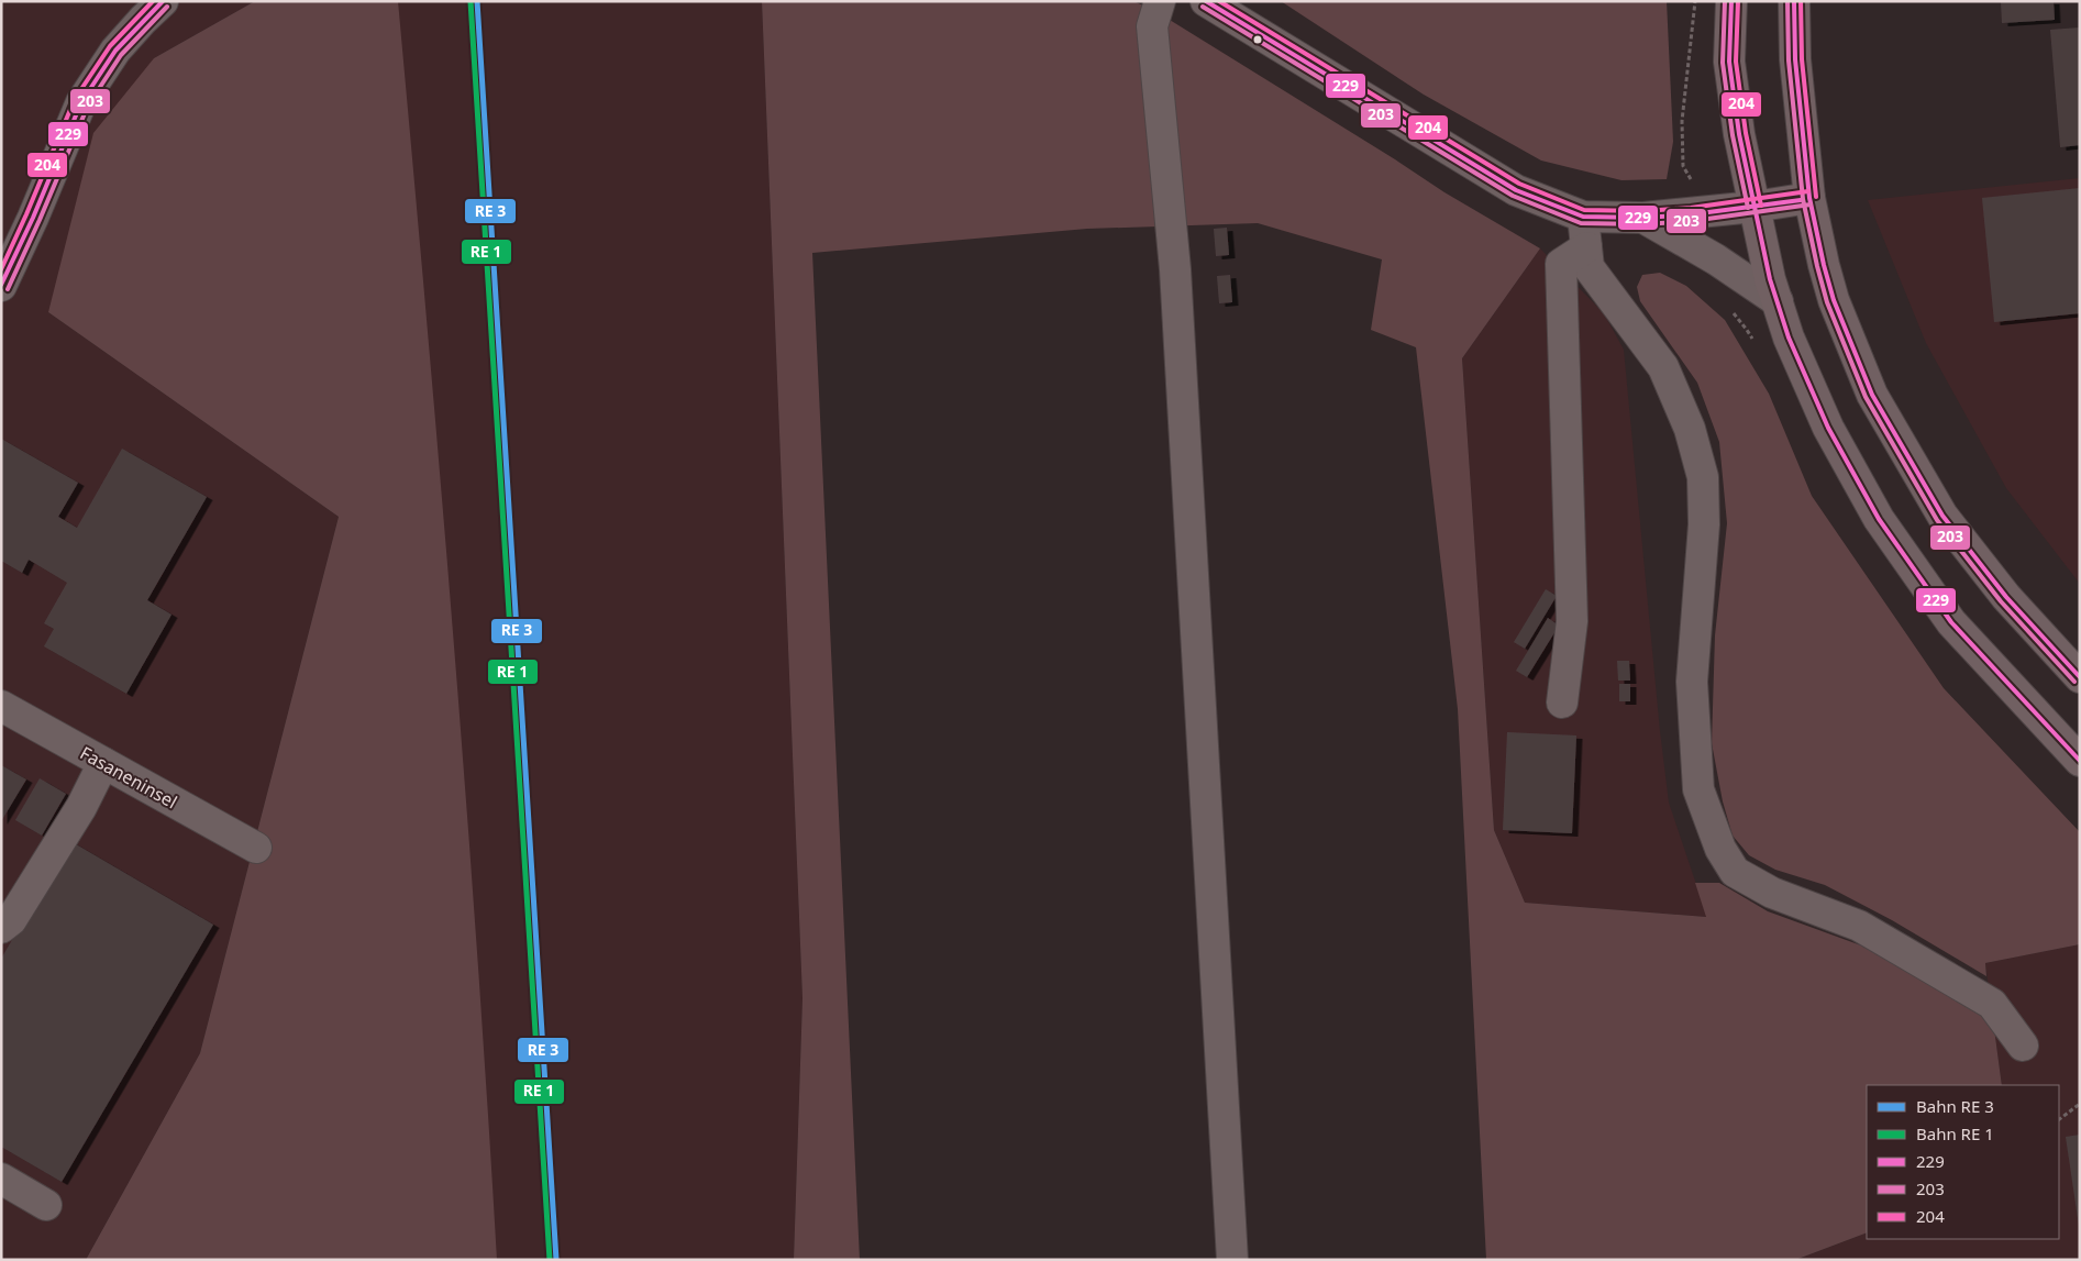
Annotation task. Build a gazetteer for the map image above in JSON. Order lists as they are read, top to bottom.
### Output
{
  "streets": {
    "street": ["Fasaneninsel"]
  },
  "lines": ["transit line 229", "transit line 203", "transit line 204"],
  "legend": [
    "Bahn RE 3",
    "Bahn RE 1",
    "229",
    "203",
    "204"
  ]
}
